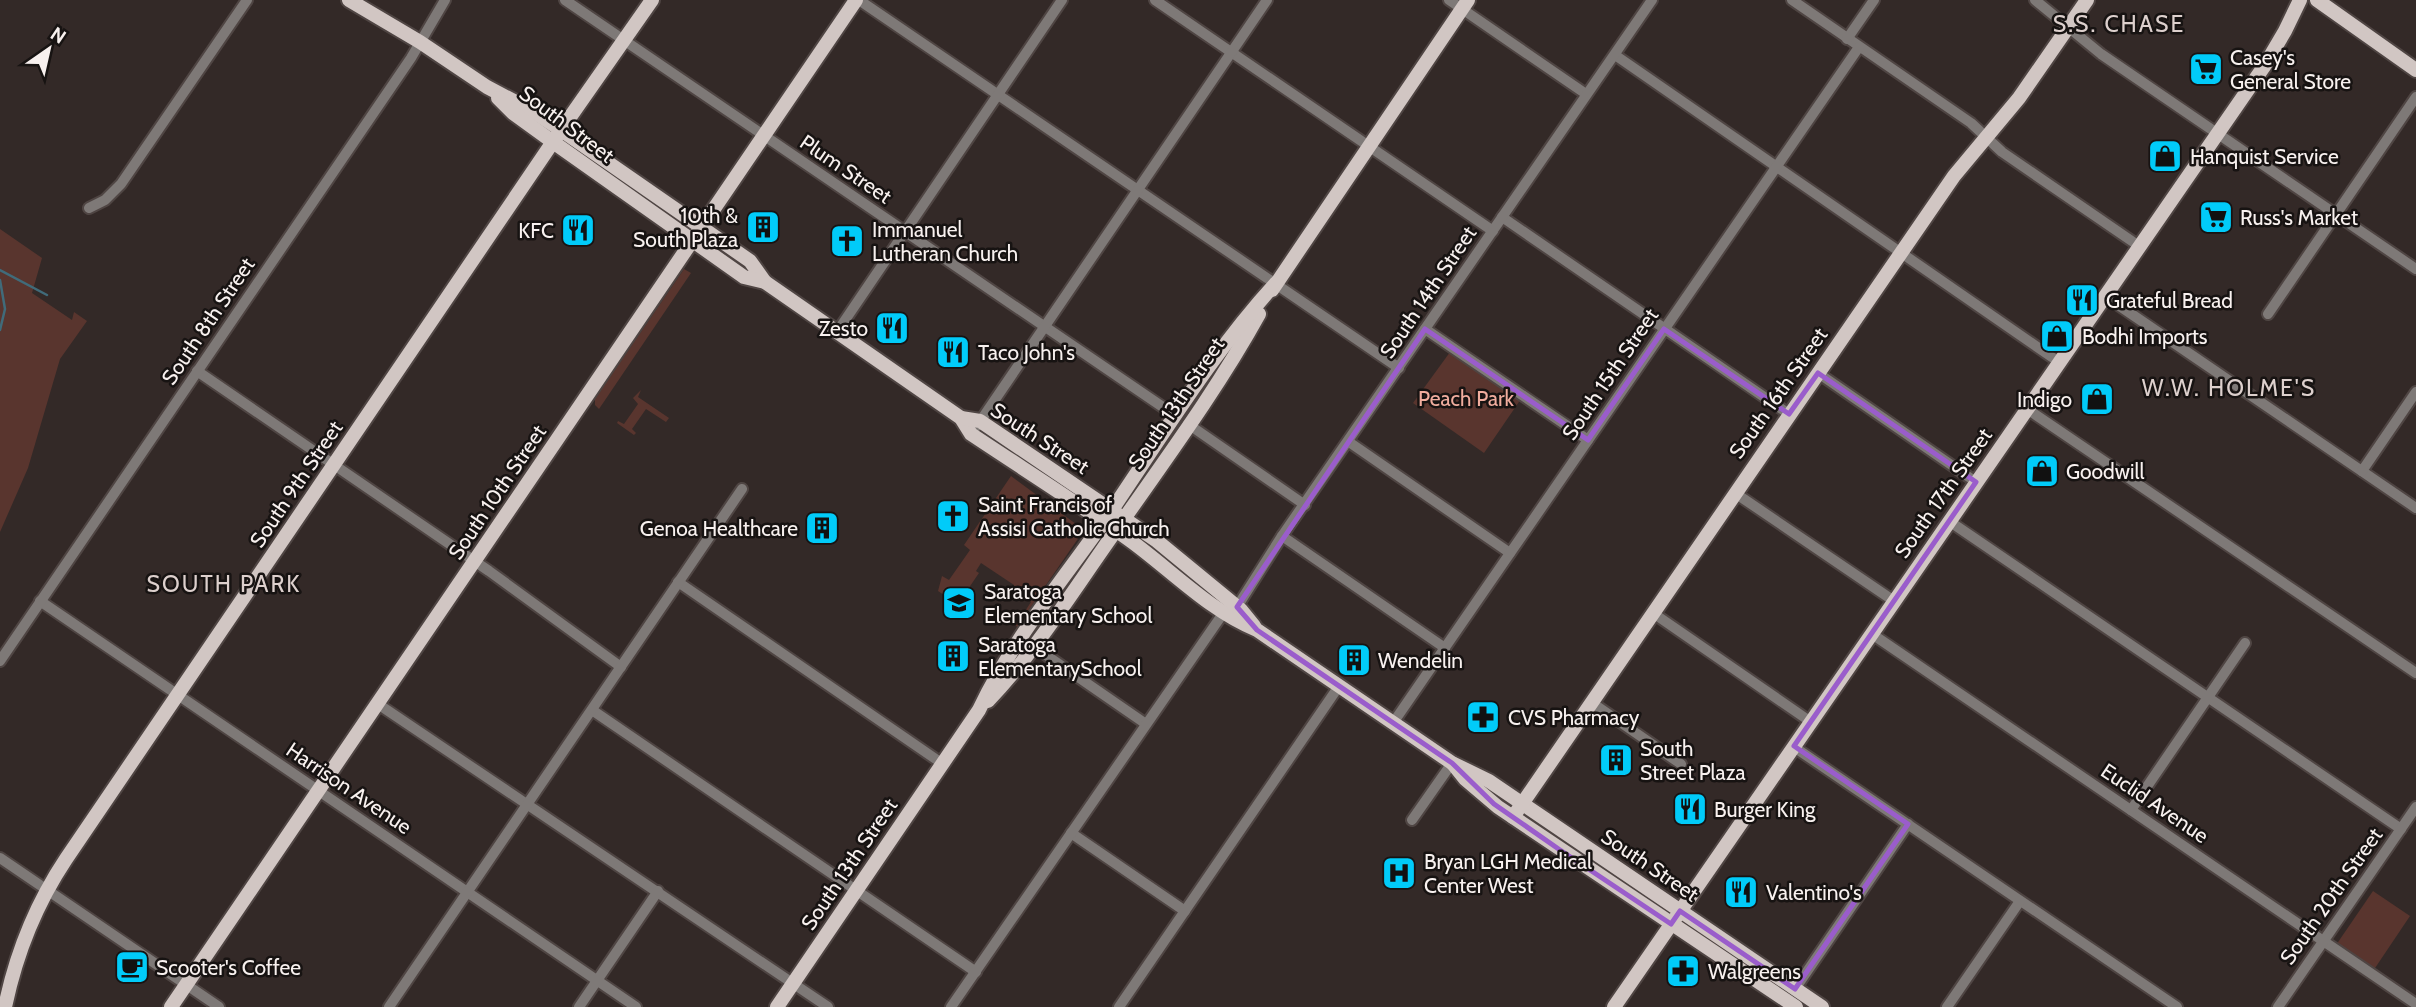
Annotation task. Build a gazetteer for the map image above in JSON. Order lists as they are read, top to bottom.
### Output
{
  "streets": {
    "main road": [
      "South Street",
      "South 16th Street",
      "South 13th Street",
      "South 9th Street",
      "South 10th Street",
      "South 17th Street"
    ],
    "street": [
      "Plum Street",
      "South 14th Street",
      "South 8th Street",
      "South 15th Street",
      "Harrison Avenue",
      "Euclid Avenue",
      "South 20th Street"
    ]
  },
  "crossings": [
    ["South Street", "South 14th Street"],
    ["South Street", "South 8th Street"],
    ["South Street", "South 15th Street"],
    ["South Street", "South 16th Street"],
    ["South Street", "South 13th Street"],
    ["South Street", "South 9th Street"],
    ["South Street", "South 10th Street"],
    ["South Street", "South 17th Street"],
    ["Plum Street", "South 13th Street"],
    ["Plum Street", "South 9th Street"],
    ["Plum Street", "South 10th Street"],
    ["South 8th Street", "Harrison Avenue"],
    ["South 9th Street", "Harrison Avenue"],
    ["South 10th Street", "Harrison Avenue"],
    ["South 17th Street", "Euclid Avenue"],
    ["Euclid Avenue", "South 20th Street"]
  ],
  "districts": ["S.S. CHASE", "W.W. HOLME'S", "SOUTH PARK"],
  "parks": ["Peach Park"],
  "places": {
    "supermarket": ["Casey's General Store", "Russ's Market"],
    "shop": [
      "Hanquist Service",
      "Bodhi Imports",
      "Indigo",
      "Goodwill"
    ],
    "building": [
      "10th & South Plaza",
      "Genoa Healthcare",
      "Saratoga ElementarySchool",
      "Wendelin",
      "South Street Plaza"
    ],
    "restaurant": [
      "KFC",
      "Grateful Bread",
      "Zesto",
      "Taco John's",
      "Burger King",
      "Valentino's"
    ],
    "church": ["Immanuel Lutheran Church", "Saint Francis of Assisi Catholic Church"],
    "school or university": ["Saratoga Elementary School"],
    "pharmacy": ["CVS Pharmacy", "Walgreens"],
    "hospital": ["Bryan LGH Medical Center West"],
    "cafe": ["Scooter's Coffee"]
  },
  "north": "top right"
}
